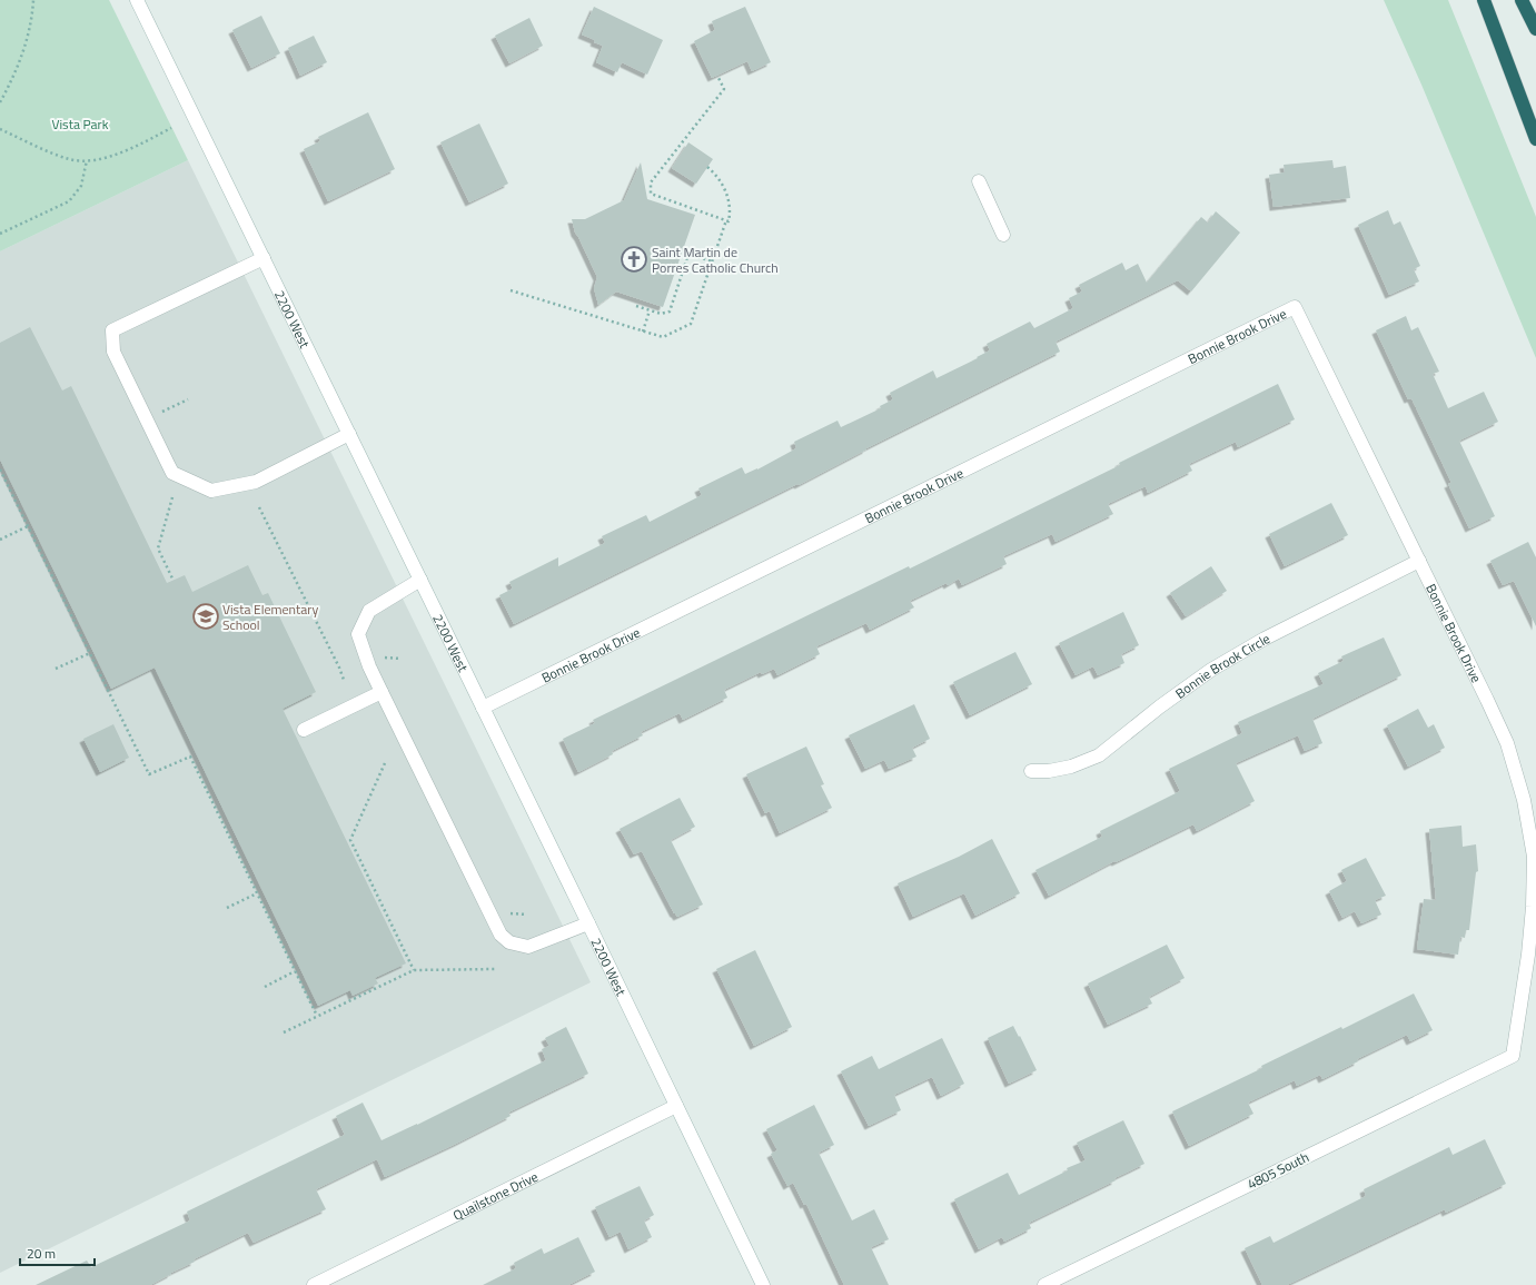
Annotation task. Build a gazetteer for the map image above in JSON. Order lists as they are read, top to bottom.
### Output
{
  "streets": {
    "street": [
      "2200 West",
      "Bonnie Brook Drive",
      "Bonnie Brook Circle",
      "4805 South",
      "Quailstone Drive"
    ]
  },
  "crossings": [
    ["2200 West", "Bonnie Brook Drive"],
    ["2200 West", "Quailstone Drive"],
    ["Bonnie Brook Drive", "Bonnie Brook Circle"],
    ["Bonnie Brook Drive", "4805 South"]
  ],
  "parks": ["Vista Park"],
  "places": {
    "church": ["Saint Martin de Porres Catholic Church"],
    "school or university": ["Vista Elementary School"]
  },
  "scale_bar": "20 m"
}
